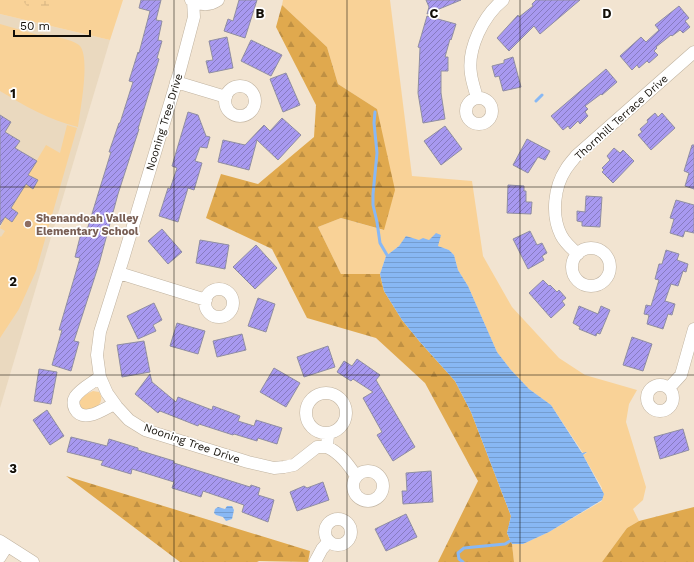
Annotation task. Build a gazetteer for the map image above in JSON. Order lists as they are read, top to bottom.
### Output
{
  "streets": {
    "street": ["Thornhill Terrace Drive", "Nooning Tree Drive"]
  },
  "places": ["Shenandoah Valley Elementary School"],
  "scale_bar": "50 m",
  "grid": {
    "columns": ["B", "C", "D"],
    "rows": ["1", "2", "3"]
  }
}
